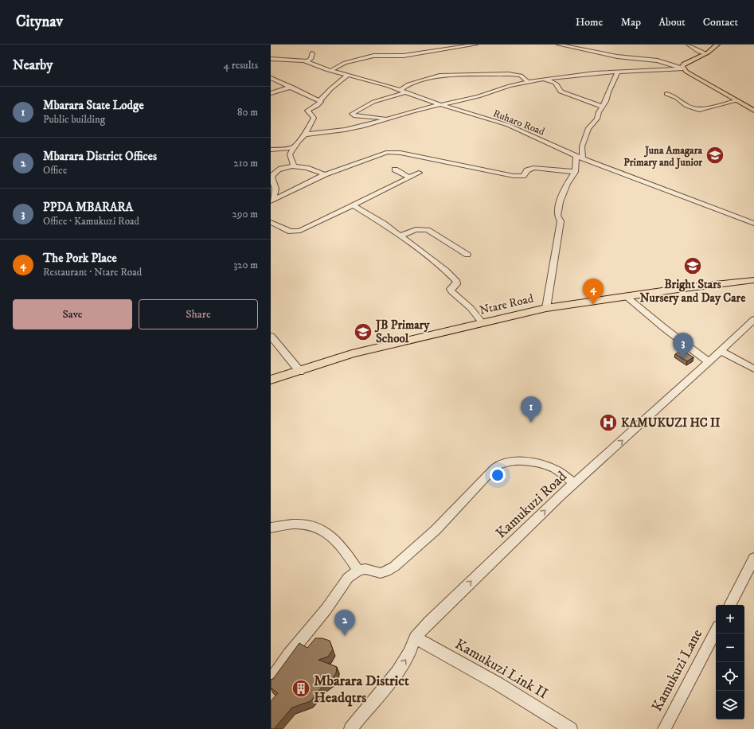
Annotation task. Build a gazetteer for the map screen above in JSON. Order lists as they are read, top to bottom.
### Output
{
  "streets": {
    "main road": ["Ntare Road"],
    "street": [
      "Ruharo Road",
      "Kamukuzi Road",
      "Kamukuzi Link II",
      "Kamukuzi Lane"
    ]
  },
  "crossings": [
    ["Kamukuzi Road", "Kamukuzi Link II"]
  ],
  "one_way": ["Kamukuzi Road"],
  "places": {
    "school or university": ["Juna Amagara Primary and Junior", "Bright Stars Nursery and Day Care", "JB Primary School"],
    "hospital": ["KAMUKUZI HC II"],
    "building": ["Mbarara District Headqtrs"]
  },
  "page": {
    "header": "Citynav",
    "nav": [
      "Home",
      "Map",
      "About",
      "Contact"
    ],
    "heading": ["Nearby", "4 results"],
    "list": [
      {
        "mark": "1",
        "name": "Mbarara State Lodge",
        "note": "Public building",
        "value": "80 m"
      },
      {
        "mark": "2",
        "name": "Mbarara District Offices",
        "note": "Office",
        "value": "210 m"
      },
      {
        "mark": "3",
        "name": "PPDA MBARARA",
        "note": "Office · Kamukuzi Road",
        "value": "290 m"
      },
      {
        "mark": "4",
        "name": "The Pork Place",
        "note": "Restaurant · Ntare Road",
        "value": "320 m"
      }
    ],
    "pins": [
      "4",
      "3",
      "1",
      "2"
    ],
    "buttons": ["Save", "Share"],
    "map_buttons": ["+", "−"]
  }
}
